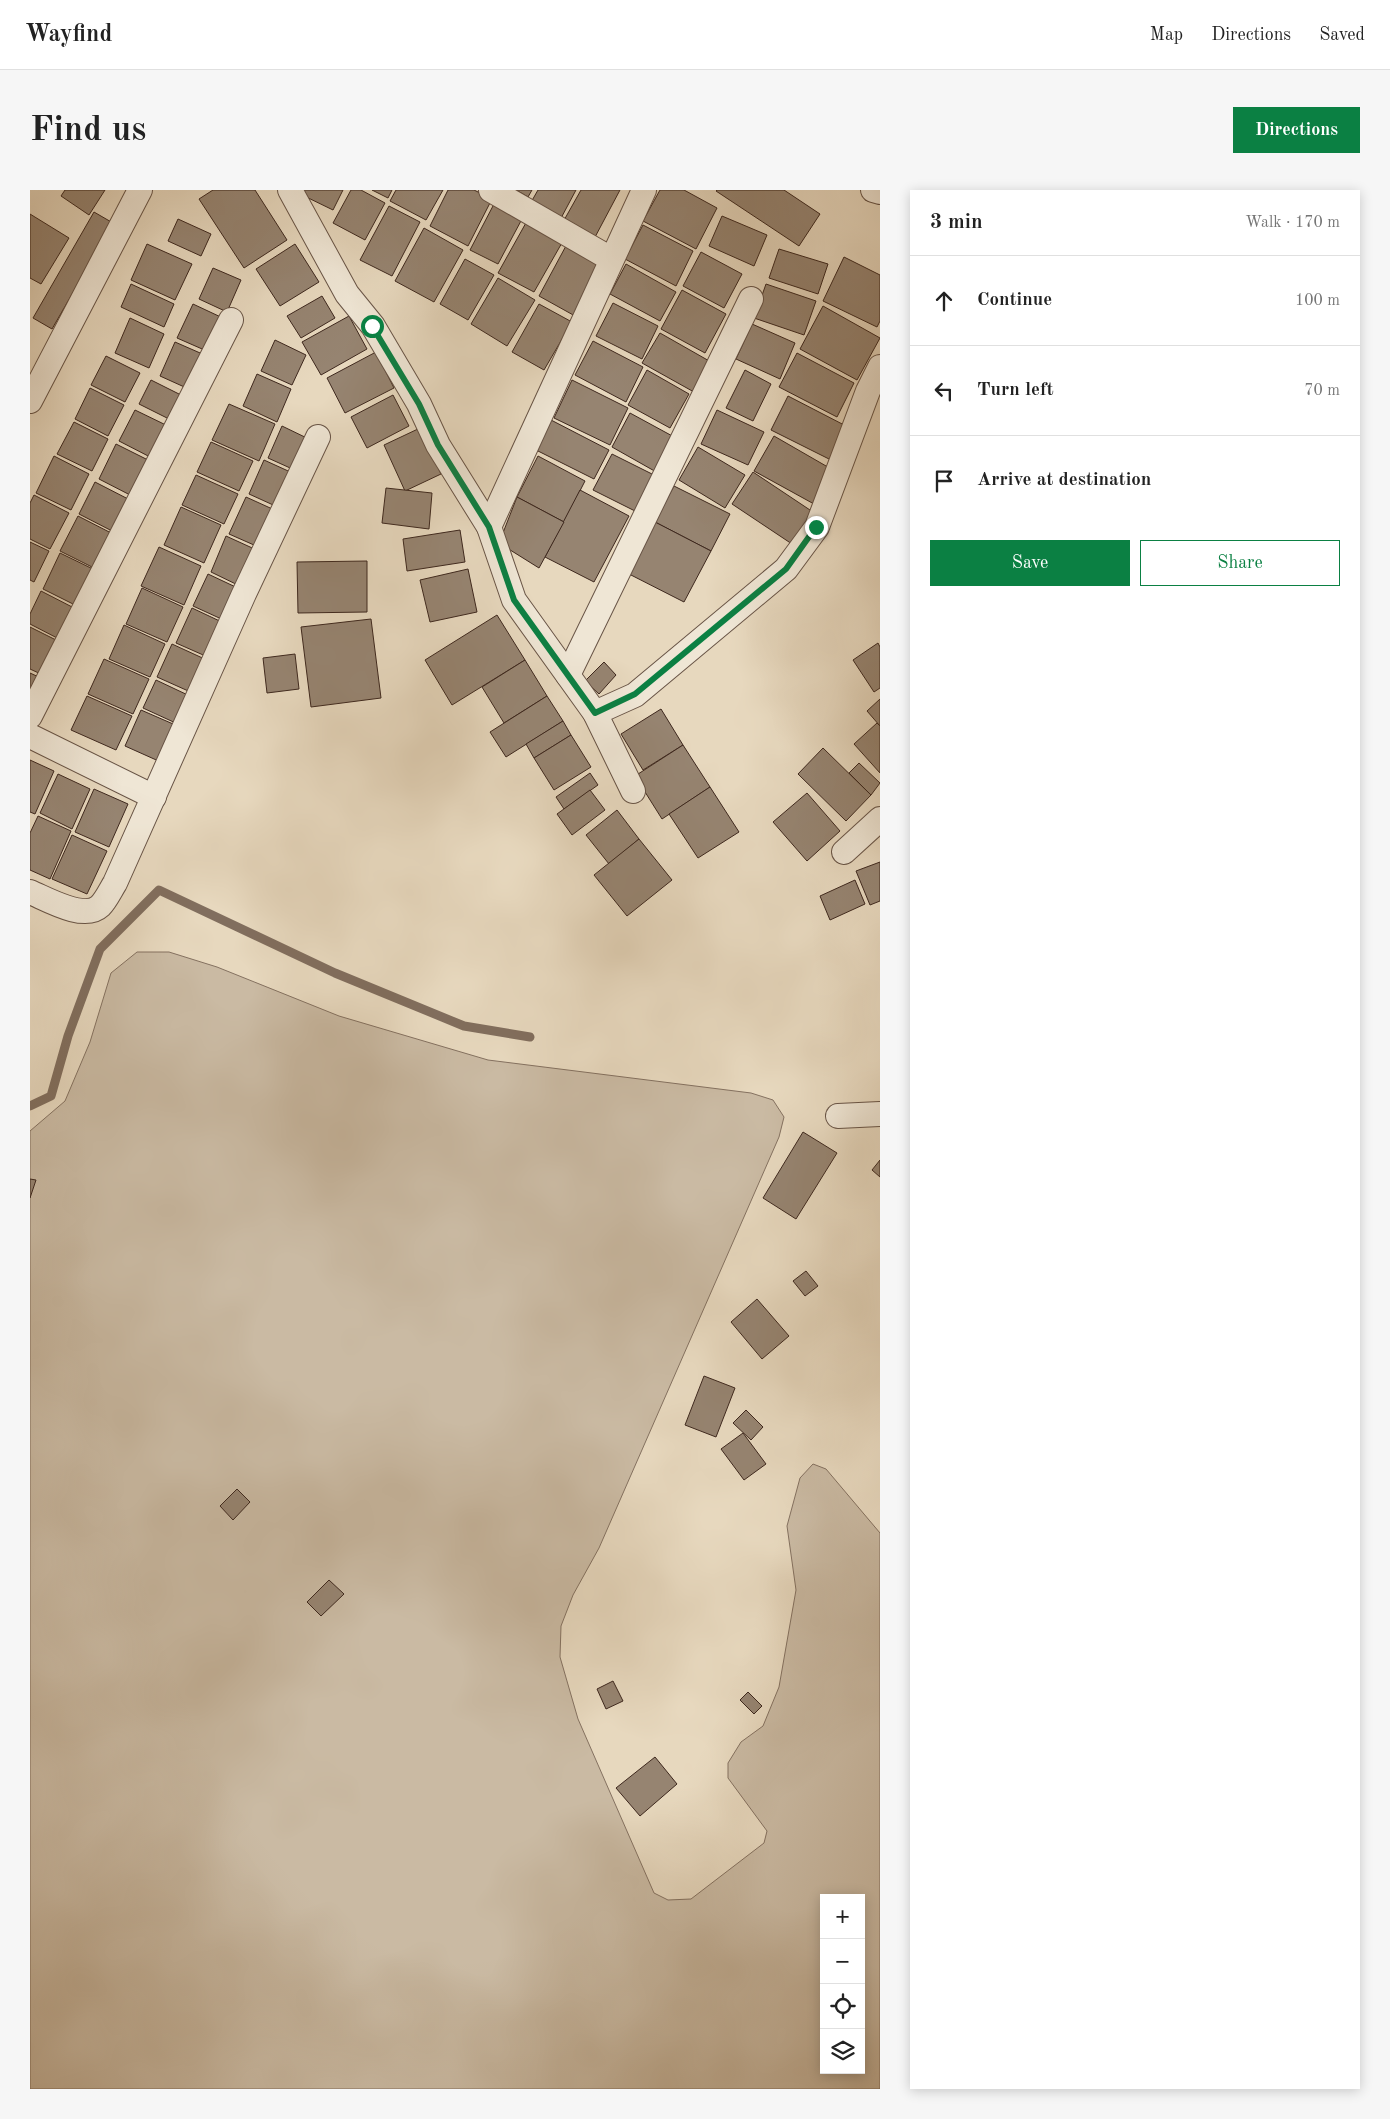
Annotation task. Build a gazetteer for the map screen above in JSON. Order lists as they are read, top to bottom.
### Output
{
  "page": {
    "header": "Wayfind",
    "nav": ["Map", "Directions", "Saved"],
    "buttons": [
      "Directions",
      ["Save", "Share"]
    ],
    "title": "Find us",
    "heading": ["3 min", "Walk · 170 m"],
    "list": [
      ["Continue", "100 m"],
      ["Turn left", "70 m"],
      "Arrive at destination"
    ],
    "map_buttons": ["+", "−"]
  }
}
